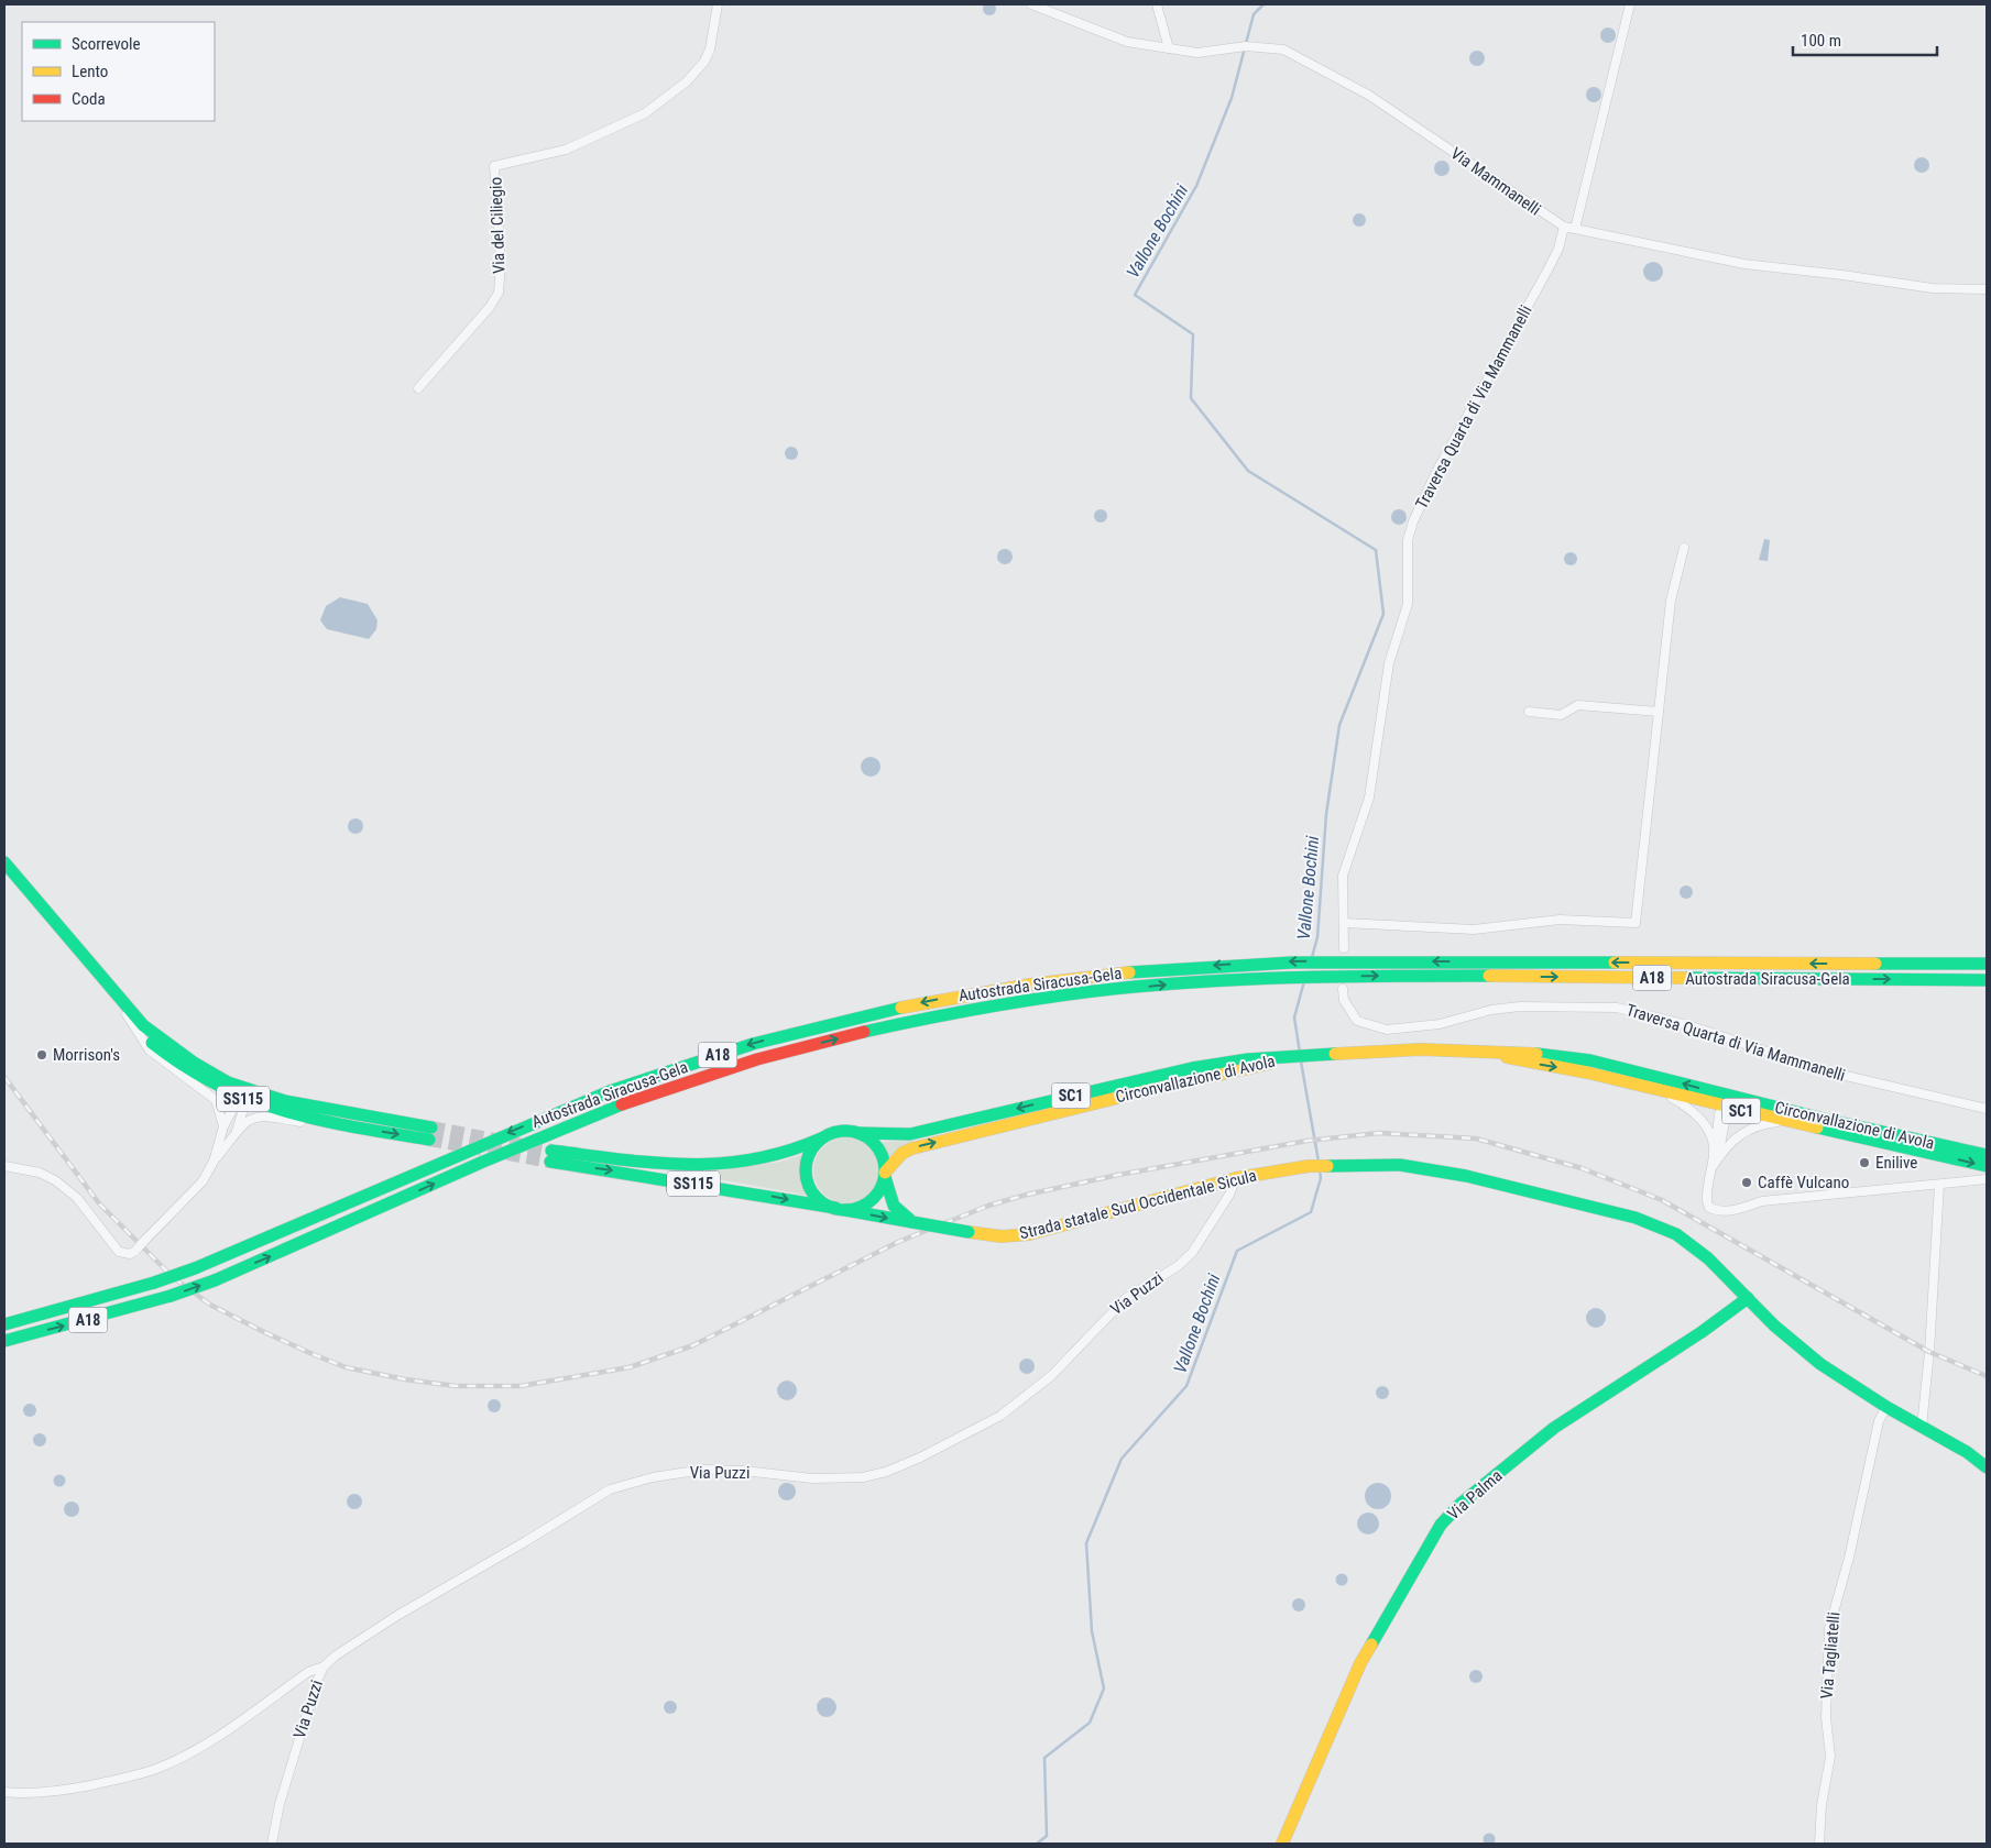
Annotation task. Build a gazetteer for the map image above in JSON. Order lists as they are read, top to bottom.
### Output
{
  "streets": {
    "main road": [
      "A18",
      "Autostrada Siracusa-Gela",
      "Circonvallazione di Avola",
      "SC1",
      "SS115",
      "Strada statale Sud Occidentale Sicula",
      "Via Palma"
    ],
    "street": [
      "Via Mammanelli",
      "Via del Ciliegio",
      "Traversa Quarta di Via Mammanelli",
      "Via Puzzi",
      "Via Tagliatelli"
    ]
  },
  "crossings": [
    ["Via Mammanelli", "Traversa Quarta di Via Mammanelli"],
    ["Circonvallazione di Avola", "SS115"],
    ["Circonvallazione di Avola", "Strada statale Sud Occidentale Sicula"],
    ["SS115", "Strada statale Sud Occidentale Sicula"],
    ["Strada statale Sud Occidentale Sicula", "Via Puzzi"],
    ["Strada statale Sud Occidentale Sicula", "Via Palma"]
  ],
  "water": ["Vallone Bochini"],
  "places": ["Morrison's", "Enilive", "Caffè Vulcano"],
  "legend": ["Scorrevole", "Lento", "Coda"],
  "scale_bar": "100 m"
}
